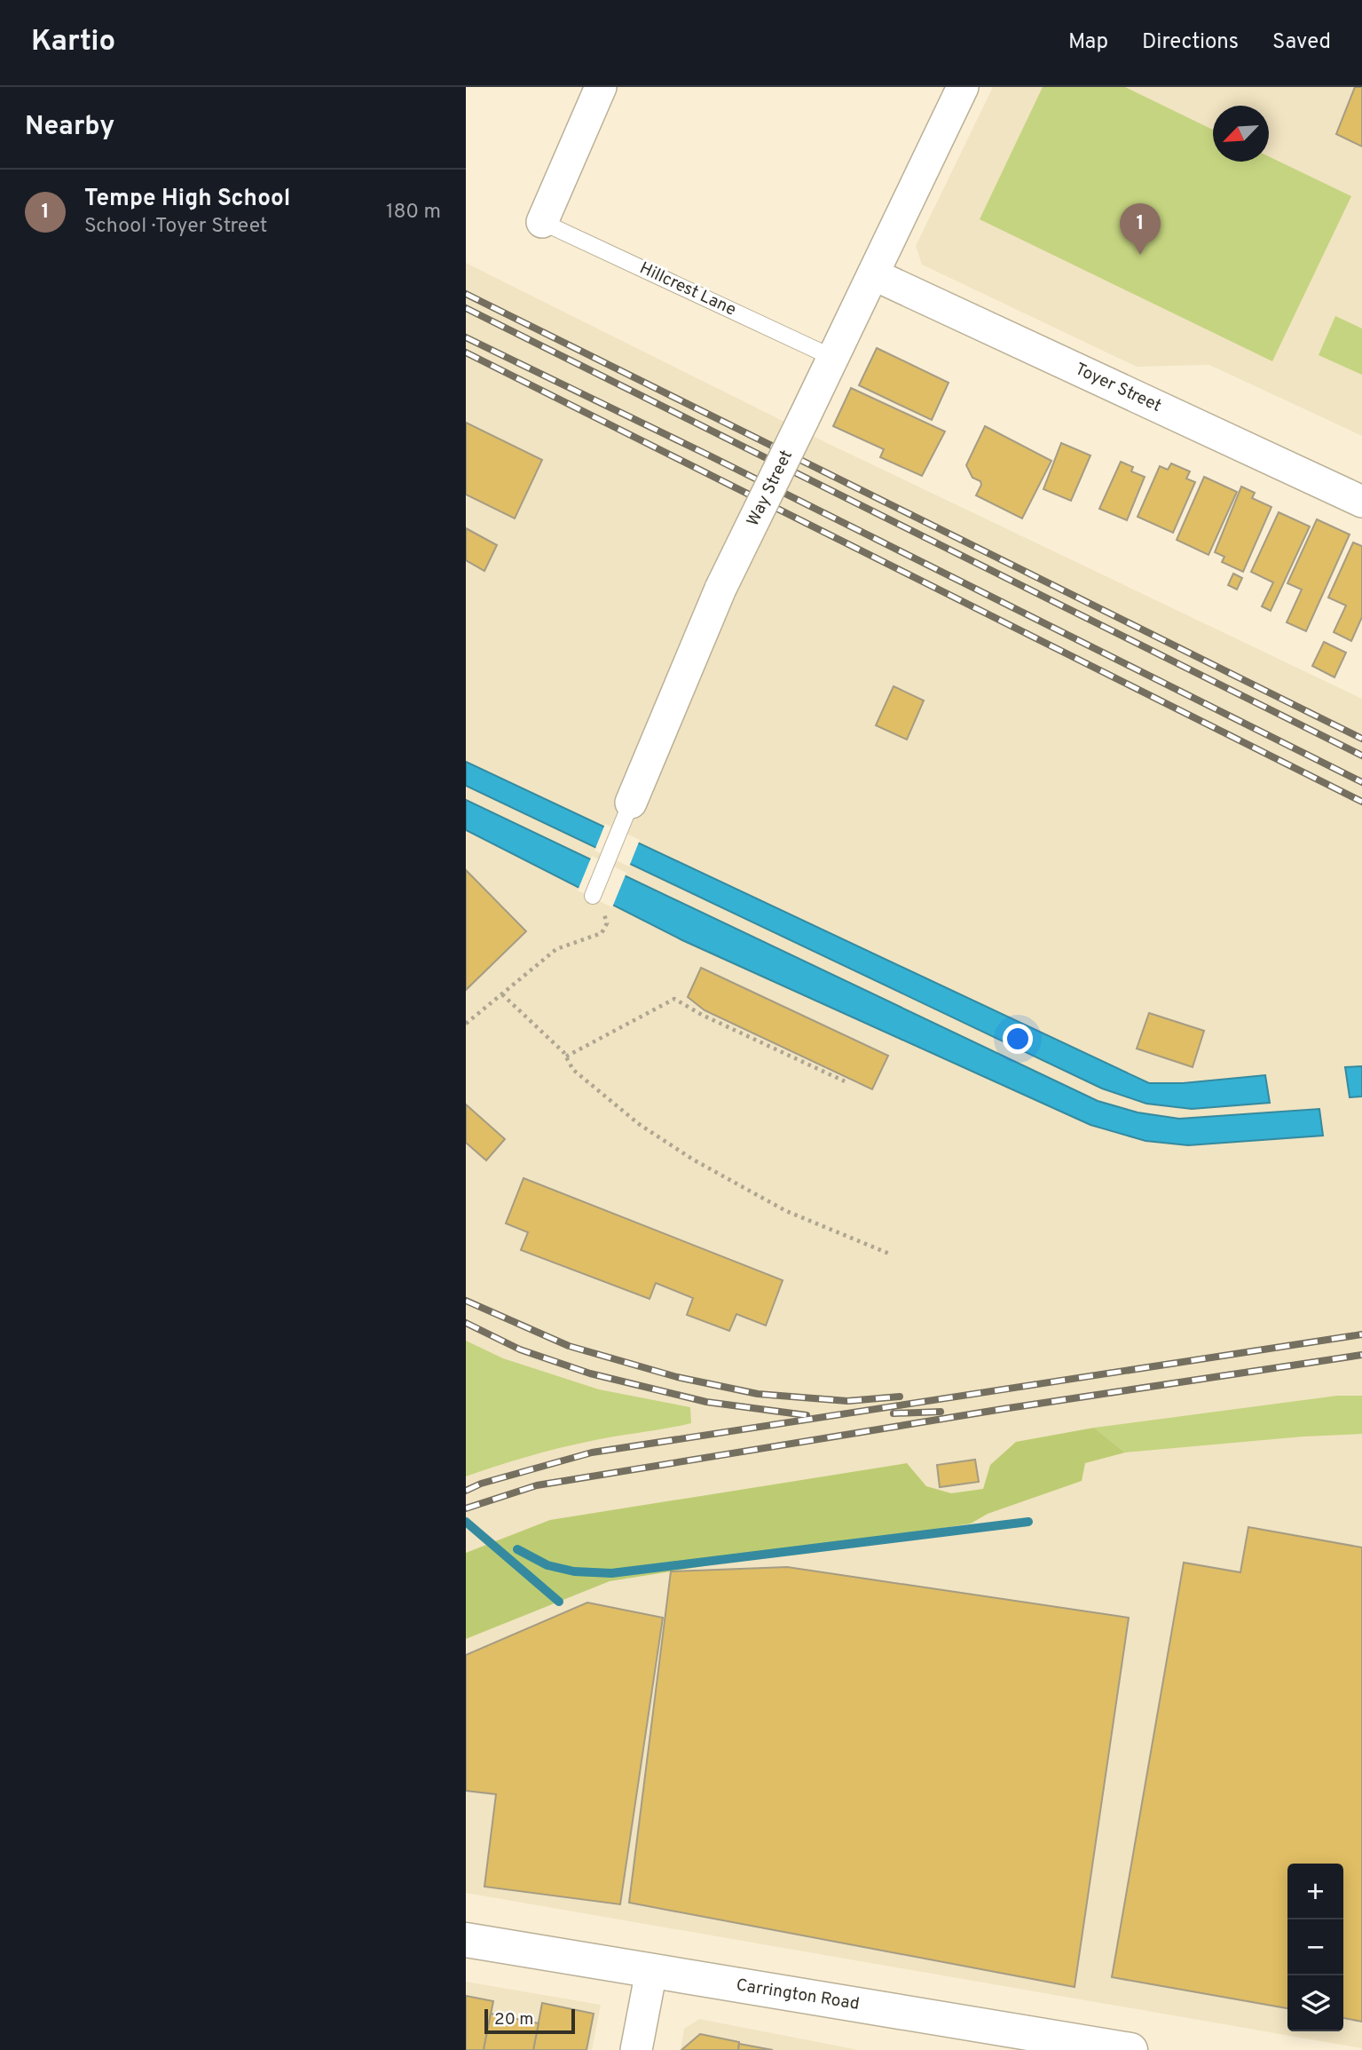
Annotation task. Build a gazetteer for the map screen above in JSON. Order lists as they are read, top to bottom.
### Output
{
  "streets": {
    "street": ["Toyer Street", "Way Street", "Carrington Road"],
    "lane": ["Hillcrest Lane"]
  },
  "crossings": [
    ["Hillcrest Lane", "Way Street"],
    ["Toyer Street", "Way Street"]
  ],
  "scale_bar": "20 m",
  "north": "bottom left",
  "page": {
    "header": "Kartio",
    "nav": ["Map", "Directions", "Saved"],
    "heading": "Nearby",
    "list": [
      {
        "mark": "1",
        "name": "Tempe High School",
        "note": "School · Toyer Street",
        "value": "180 m"
      }
    ],
    "pins": "1",
    "map_buttons": ["+", "−"],
    "scale": "20 m"
  }
}
